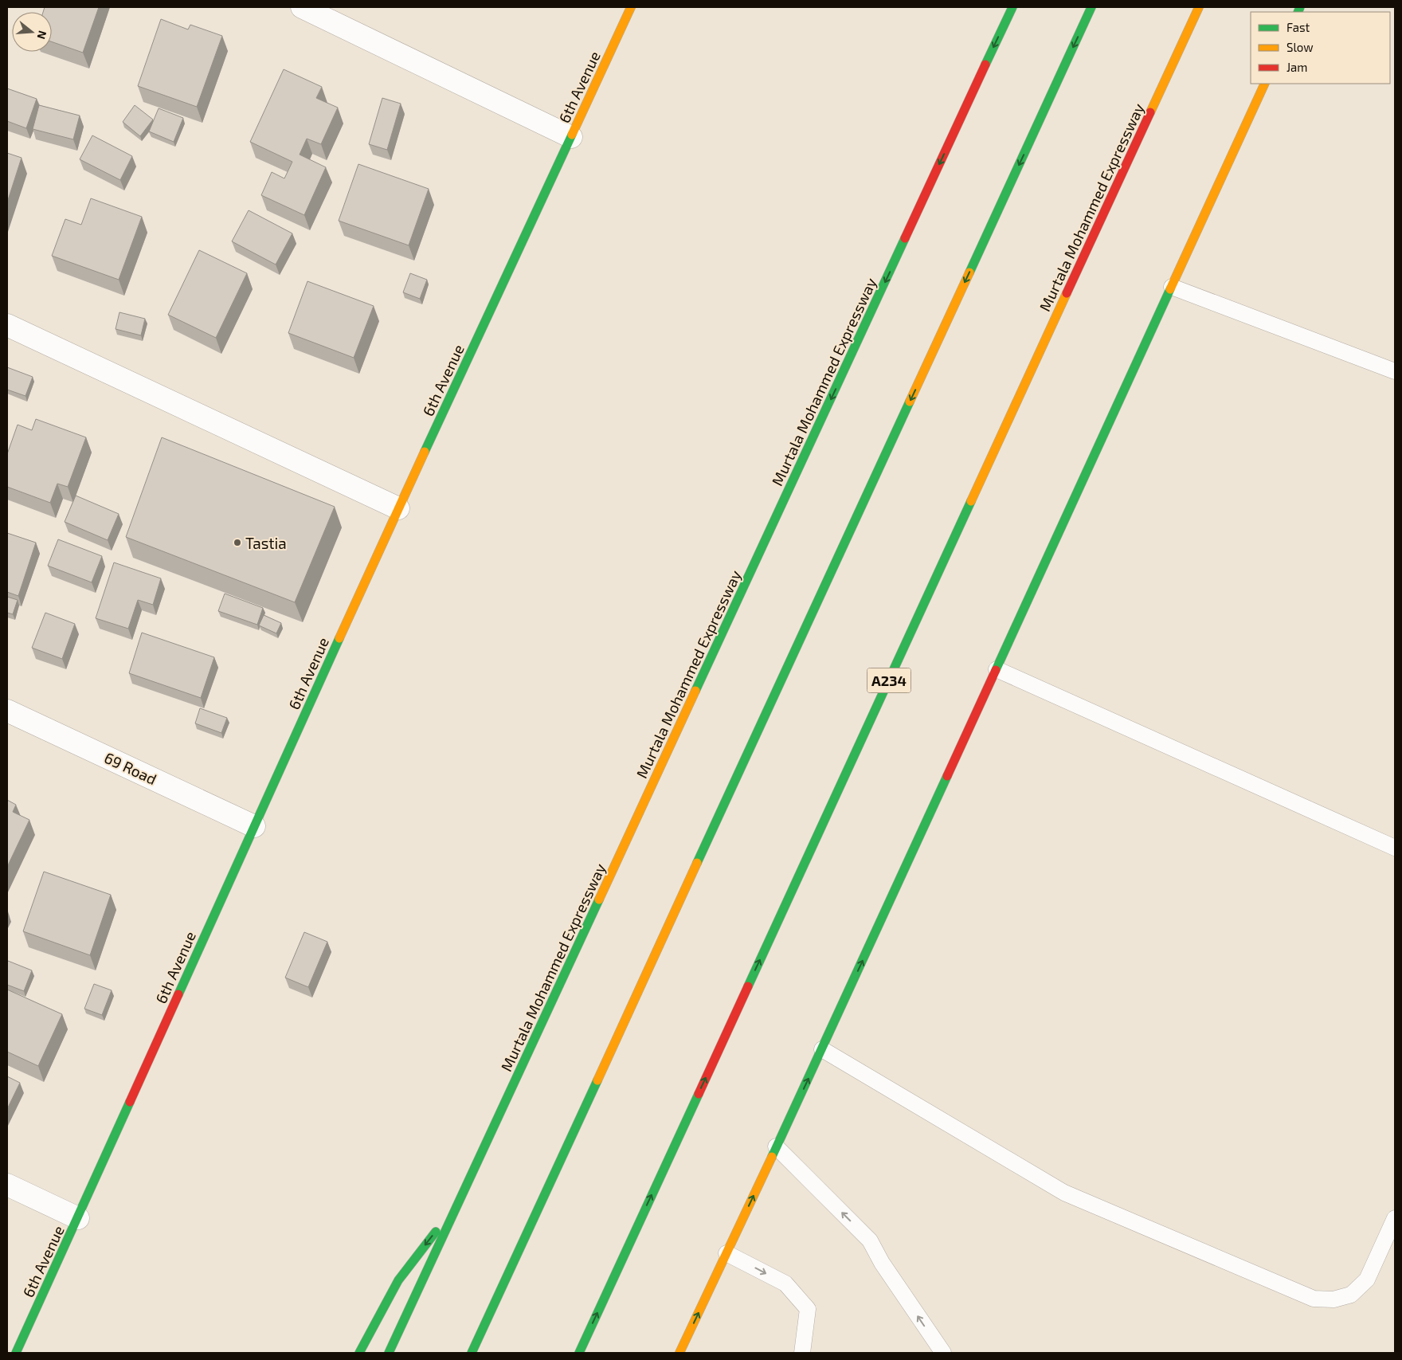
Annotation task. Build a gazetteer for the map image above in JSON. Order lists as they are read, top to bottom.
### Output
{
  "streets": {
    "main road": ["6th Avenue", "Murtala Mohammed Expressway", "A234"],
    "street": ["69 Road"]
  },
  "crossings": [
    ["6th Avenue", "69 Road"]
  ],
  "places": ["Tastia"],
  "legend": ["Fast", "Slow", "Jam"],
  "north": "right"
}
